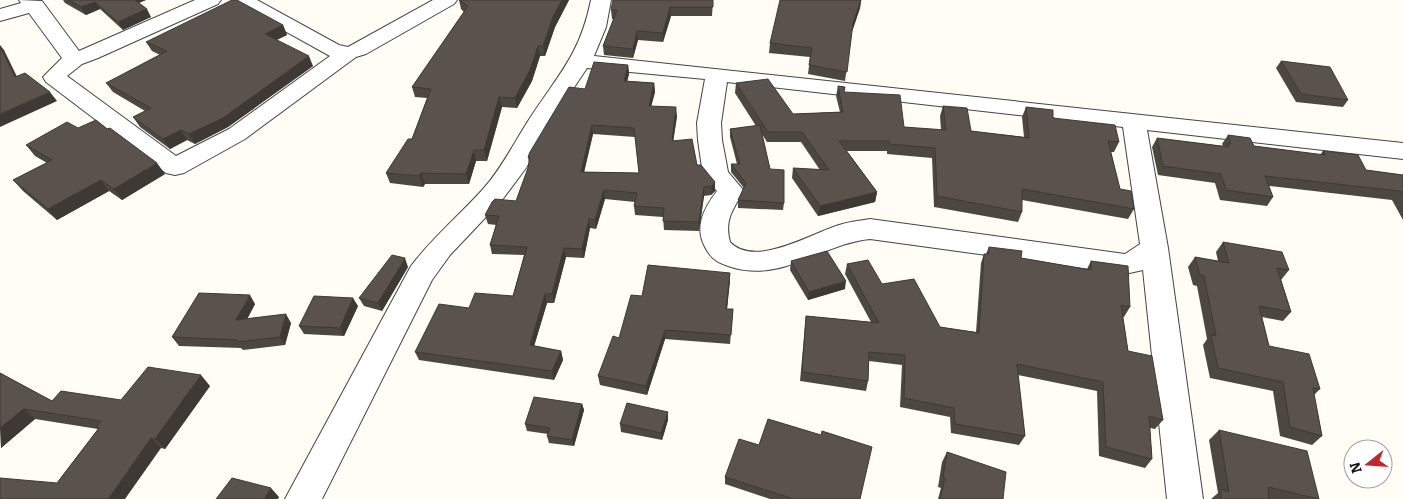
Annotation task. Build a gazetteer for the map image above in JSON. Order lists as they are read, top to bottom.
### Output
{
  "north": "left"
}
